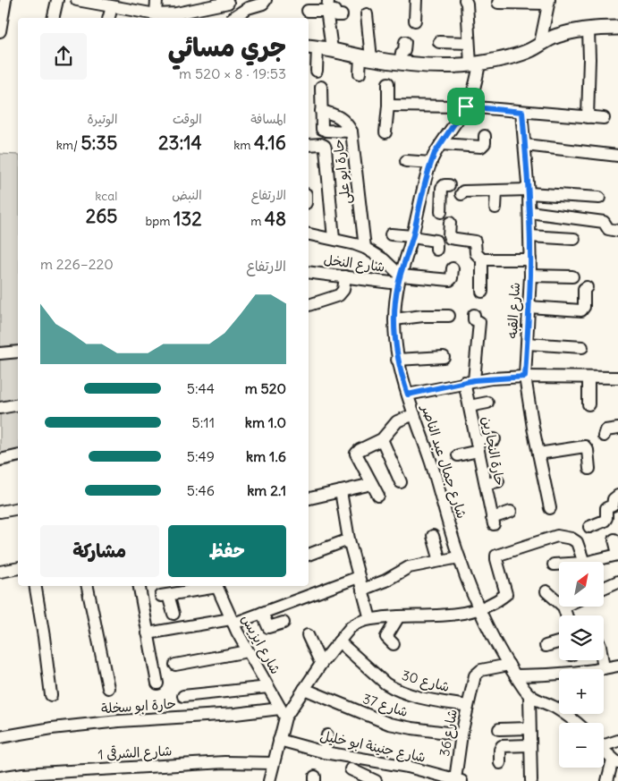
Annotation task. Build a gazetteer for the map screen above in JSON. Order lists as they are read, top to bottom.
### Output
{
  "streets": {
    "street": [
      "حارة ابو على",
      "شارع النخل",
      "شارع القبه",
      "حارة النجارين",
      "شارع جمال عبد الناصر",
      "شارع ايزيس",
      "شارع 30",
      "شارع 37",
      "حارة ابو سخلة",
      "شارع 36",
      "شارع جنينة ابو خليل",
      "شارع الشرقى 1"
    ]
  },
  "crossings": [
    ["شارع النخل", "شارع جمال عبد الناصر"],
    ["شارع جمال عبد الناصر", "شارع 36"],
    ["شارع ايزيس", "حارة ابو سخلة"],
    ["شارع 30", "شارع 36"],
    ["شارع 37", "شارع 36"],
    ["شارع 36", "شارع جنينة ابو خليل"]
  ],
  "north": "top right",
  "page": {
    "heading": ["جري مسائي", "19:53 · 8 × 520 m"],
    "stats": [
      ["المسافة", "4.16 km"],
      ["الوقت", "23:14"],
      ["الوتيرة", "5:35 /km"],
      ["الارتفاع", "48 m"],
      ["النبض", "132 bpm"],
      ["kcal", "265"]
    ],
    "chart": ["الارتفاع", "220–226 m"],
    "list": [
      {
        "name": "520 m",
        "note": "5:44"
      },
      {
        "name": "1.0 km",
        "note": "5:11"
      },
      {
        "name": "1.6 km",
        "note": "5:49"
      },
      {
        "name": "2.1 km",
        "note": "5:46"
      }
    ],
    "buttons": ["حفظ", "مشاركة"],
    "map_buttons": ["+", "−"]
  }
}
